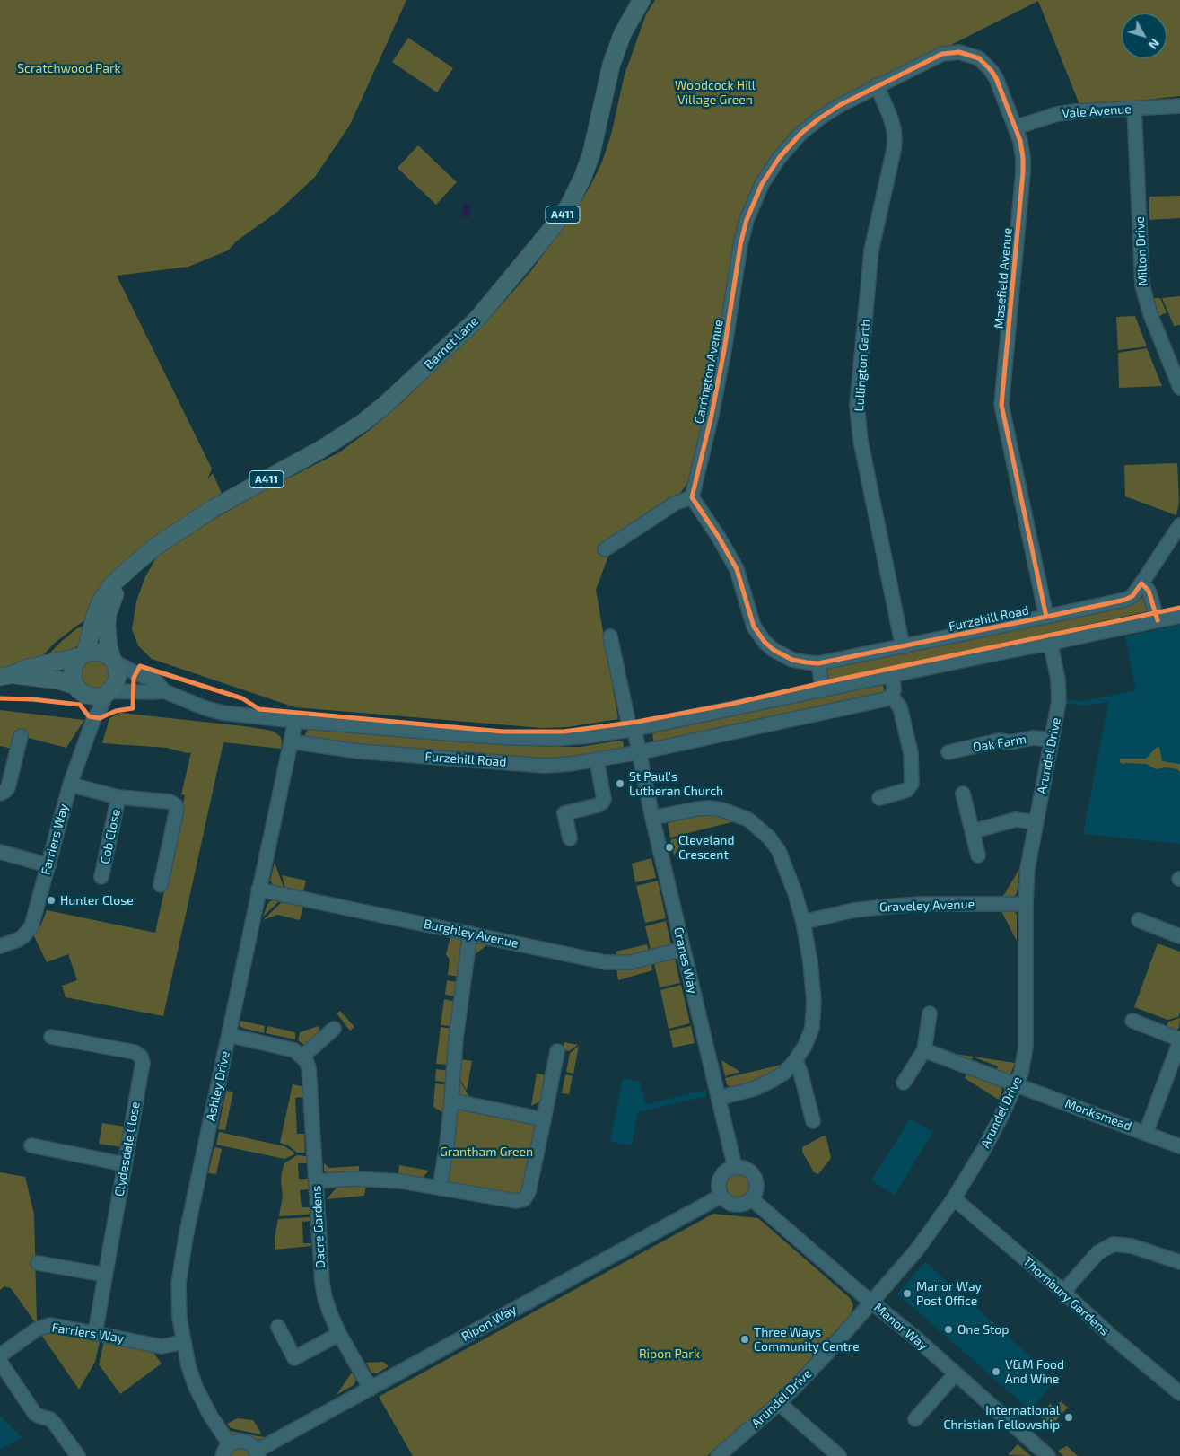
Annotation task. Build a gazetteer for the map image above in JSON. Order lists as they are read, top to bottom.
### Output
{
  "streets": {
    "main road": ["A411", "Barnet Lane"],
    "street": [
      "Vale Avenue",
      "Milton Drive",
      "Masefield Avenue",
      "Lullington Garth",
      "Carrington Avenue",
      "Furzehill Road",
      "Oak Farm",
      "Arundel Drive",
      "Cob Close",
      "Farriers Way",
      "Graveley Avenue",
      "Burghley Avenue",
      "Cranes Way",
      "Ashley Drive",
      "Monksmead",
      "Clydesdale Close",
      "Dacre Gardens",
      "Thornbury Gardens",
      "Ripon Way",
      "Manor Way"
    ]
  },
  "crossings": [
    ["Vale Avenue", "Milton Drive"],
    ["Vale Avenue", "Masefield Avenue"],
    ["Masefield Avenue", "Lullington Garth"],
    ["Masefield Avenue", "Carrington Avenue"],
    ["Masefield Avenue", "Furzehill Road"],
    ["Barnet Lane", "Furzehill Road"],
    ["Barnet Lane", "Farriers Way"],
    ["Lullington Garth", "Carrington Avenue"],
    ["Lullington Garth", "Furzehill Road"],
    ["Furzehill Road", "Arundel Drive"],
    ["Furzehill Road", "Farriers Way"],
    ["Furzehill Road", "Cranes Way"],
    ["Furzehill Road", "Ashley Drive"],
    ["Oak Farm", "Arundel Drive"],
    ["Arundel Drive", "Graveley Avenue"],
    ["Arundel Drive", "Monksmead"],
    ["Arundel Drive", "Thornbury Gardens"],
    ["Arundel Drive", "Manor Way"],
    ["Farriers Way", "Ashley Drive"],
    ["Farriers Way", "Clydesdale Close"],
    ["Burghley Avenue", "Cranes Way"],
    ["Burghley Avenue", "Ashley Drive"],
    ["Cranes Way", "Ripon Way"],
    ["Cranes Way", "Manor Way"],
    ["Ashley Drive", "Ripon Way"],
    ["Dacre Gardens", "Ripon Way"],
    ["Ripon Way", "Manor Way"]
  ],
  "parks": [
    "Scratchwood Park",
    "Woodcock Hill Village Green",
    "Grantham Green",
    "Ripon Park"
  ],
  "places": [
    "St Paul's Lutheran Church",
    "Cleveland Crescent",
    "Hunter Close",
    "Manor Way Post Office",
    "One Stop",
    "Three Ways Community Centre",
    "V&M Food And Wine",
    "International Christian Fellowship"
  ],
  "north": "bottom right"
}
